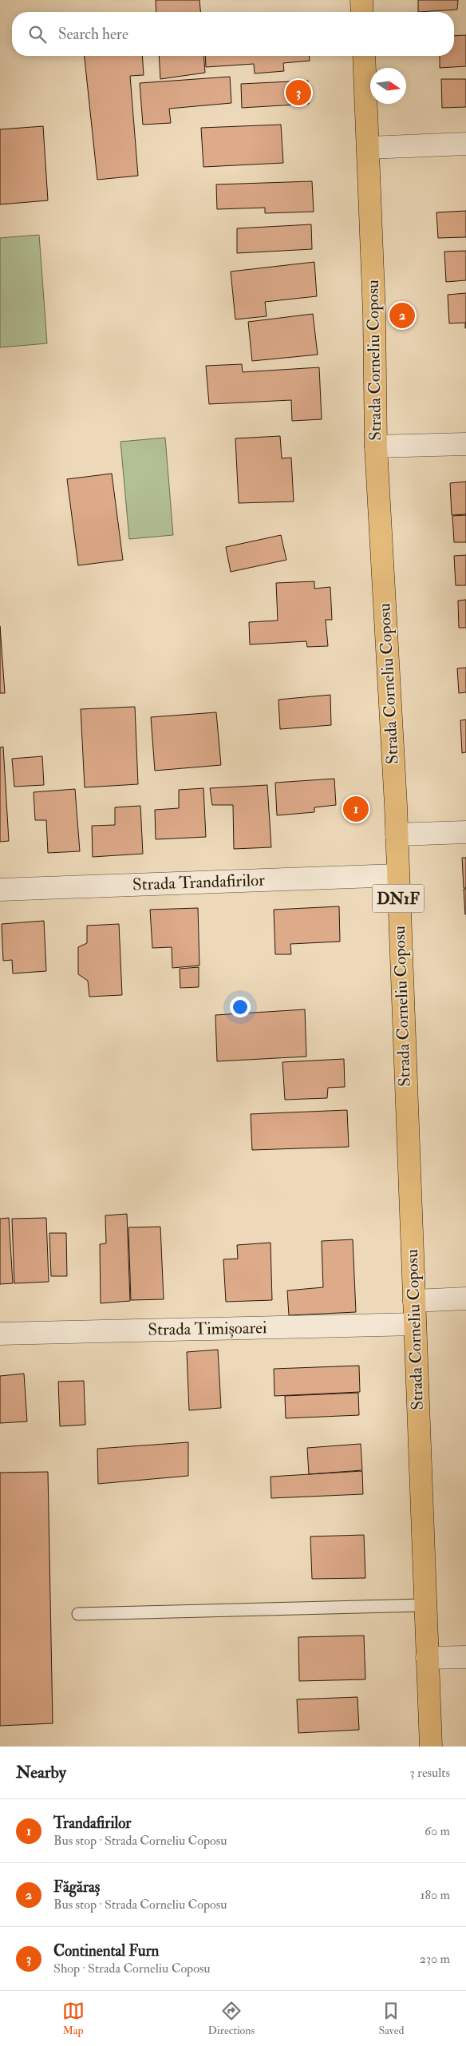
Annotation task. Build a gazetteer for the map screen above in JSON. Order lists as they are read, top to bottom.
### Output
{
  "streets": {
    "main road": ["Strada Corneliu Coposu", "DN1F"],
    "street": ["Strada Trandafirilor", "Strada Timișoarei"]
  },
  "crossings": [
    ["Strada Corneliu Coposu", "Strada Trandafirilor"],
    ["Strada Corneliu Coposu", "Strada Timișoarei"]
  ],
  "north": "right",
  "page": {
    "search": "Search here",
    "pins": ["3", "2", "1"],
    "heading": ["Nearby", "3 results"],
    "list": [
      {
        "mark": "1",
        "name": "Trandafirilor",
        "note": "Bus stop · Strada Corneliu Coposu",
        "value": "60 m"
      },
      {
        "mark": "2",
        "name": "Făgăraș",
        "note": "Bus stop · Strada Corneliu Coposu",
        "value": "180 m"
      },
      {
        "mark": "3",
        "name": "Continental Furn",
        "note": "Shop · Strada Corneliu Coposu",
        "value": "230 m"
      }
    ],
    "nav": ["Map", "Directions", "Saved"]
  }
}
